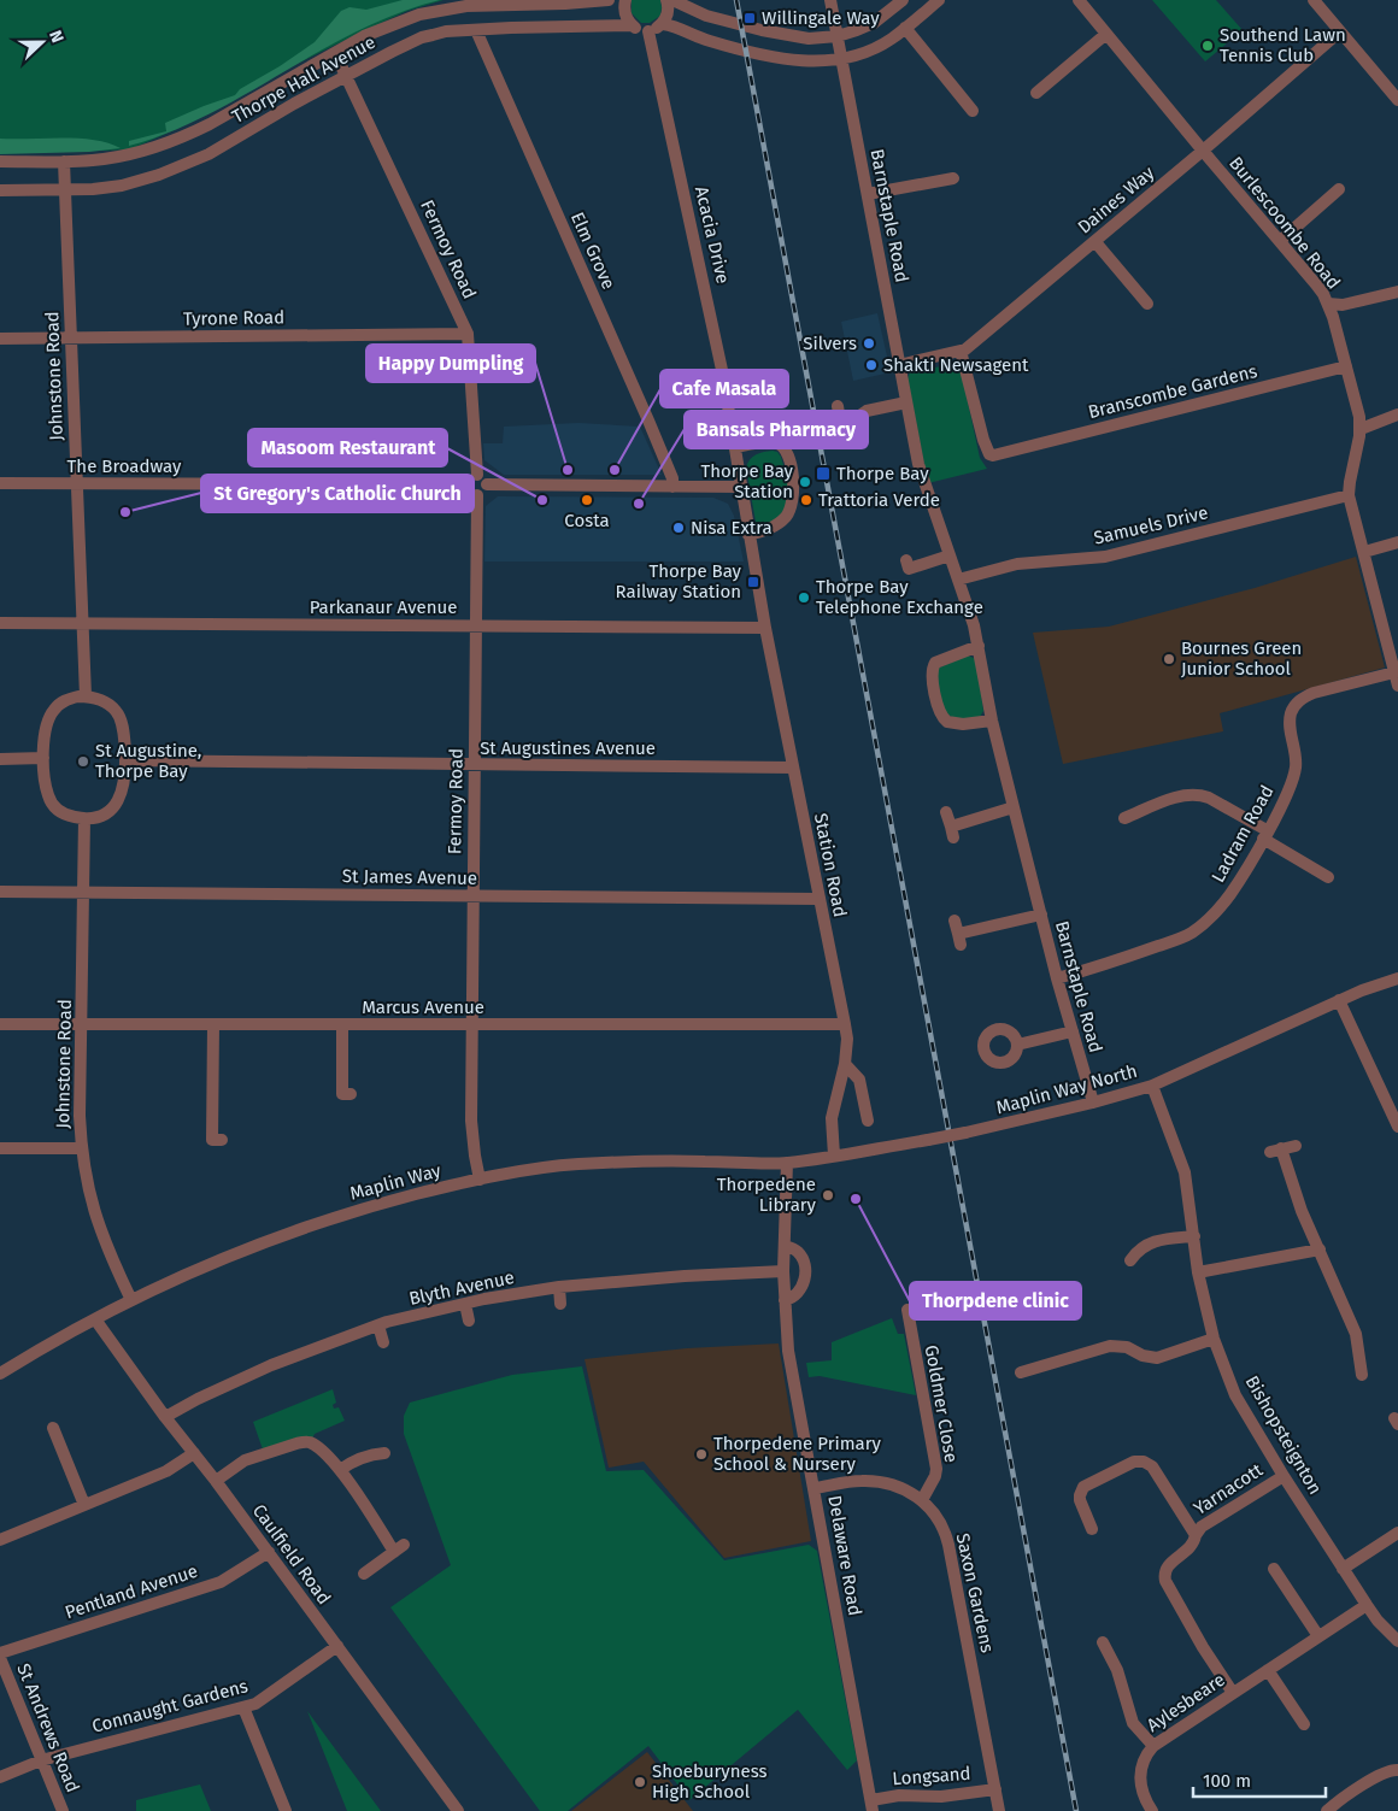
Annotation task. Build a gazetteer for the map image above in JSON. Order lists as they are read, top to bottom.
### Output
{
  "streets": {
    "street": [
      "Thorpe Hall Avenue",
      "Daines Way",
      "Barnstaple Road",
      "Burlescoombe Road",
      "Acacia Drive",
      "Fermoy Road",
      "Elm Grove",
      "Tyrone Road",
      "Johnstone Road",
      "Branscombe Gardens",
      "The Broadway",
      "Samuels Drive",
      "Parkanaur Avenue",
      "St Augustines Avenue",
      "Ladram Road",
      "Station Road",
      "St James Avenue",
      "Marcus Avenue",
      "Maplin Way North",
      "Maplin Way",
      "Blyth Avenue",
      "Goldmer Close",
      "Bishopsteignton",
      "Yarnacott",
      "Caulfield Road",
      "Delaware Road",
      "Pentland Avenue",
      "Saxon Gardens",
      "Aylesbeare",
      "Connaught Gardens",
      "St Andrews Road",
      "Longsand"
    ]
  },
  "crossings": [
    ["Thorpe Hall Avenue", "Fermoy Road"],
    ["Thorpe Hall Avenue", "Elm Grove"],
    ["Thorpe Hall Avenue", "Johnstone Road"],
    ["Daines Way", "Barnstaple Road"],
    ["Daines Way", "Burlescoombe Road"],
    ["Daines Way", "Branscombe Gardens"],
    ["Barnstaple Road", "Samuels Drive"],
    ["Barnstaple Road", "Ladram Road"],
    ["Barnstaple Road", "Maplin Way North"],
    ["Burlescoombe Road", "Branscombe Gardens"],
    ["Burlescoombe Road", "Samuels Drive"],
    ["Burlescoombe Road", "Ladram Road"],
    ["Acacia Drive", "Parkanaur Avenue"],
    ["Acacia Drive", "Station Road"],
    ["Fermoy Road", "Tyrone Road"],
    ["Fermoy Road", "The Broadway"],
    ["Fermoy Road", "Parkanaur Avenue"],
    ["Fermoy Road", "St Augustines Avenue"],
    ["Fermoy Road", "St James Avenue"],
    ["Fermoy Road", "Marcus Avenue"],
    ["Fermoy Road", "Maplin Way"],
    ["Tyrone Road", "Johnstone Road"],
    ["Johnstone Road", "The Broadway"],
    ["Johnstone Road", "Parkanaur Avenue"],
    ["Johnstone Road", "St Augustines Avenue"],
    ["Johnstone Road", "St James Avenue"],
    ["Johnstone Road", "Marcus Avenue"],
    ["Johnstone Road", "Maplin Way"],
    ["St Augustines Avenue", "Station Road"],
    ["Station Road", "St James Avenue"],
    ["Station Road", "Marcus Avenue"],
    ["Station Road", "Maplin Way North"],
    ["Station Road", "Maplin Way"],
    ["Maplin Way North", "Maplin Way"],
    ["Maplin Way North", "Bishopsteignton"],
    ["Maplin Way", "Caulfield Road"],
    ["Maplin Way", "Delaware Road"],
    ["Blyth Avenue", "Caulfield Road"],
    ["Blyth Avenue", "Delaware Road"],
    ["Goldmer Close", "Saxon Gardens"],
    ["Bishopsteignton", "Yarnacott"],
    ["Bishopsteignton", "Aylesbeare"],
    ["Yarnacott", "Aylesbeare"],
    ["Caulfield Road", "Pentland Avenue"],
    ["Caulfield Road", "Connaught Gardens"],
    ["Delaware Road", "Saxon Gardens"],
    ["Delaware Road", "Longsand"],
    ["Saxon Gardens", "Longsand"],
    ["Connaught Gardens", "St Andrews Road"]
  ],
  "places": {
    "transit": ["Willingale Way", "Thorpe Bay", "Thorpe Bay Railway Station"],
    "other": [
      "Southend Lawn Tennis Club",
      "Silvers",
      "Shakti Newsagent",
      "Happy Dumpling",
      "Cafe Masala",
      "Thorpe Bay Station",
      "Masoom Restaurant",
      "Costa",
      "Trattoria Verde",
      "Bansals Pharmacy",
      "St Gregory's Catholic Church",
      "Nisa Extra",
      "Thorpe Bay Telephone Exchange",
      "Bournes Green Junior School",
      "St Augustine, Thorpe Bay",
      "Thorpedene Library",
      "Thorpdene clinic",
      "Thorpedene Primary School & Nursery",
      "Shoeburyness High School"
    ]
  },
  "scale_bar": "100 m",
  "north": "right"
}
